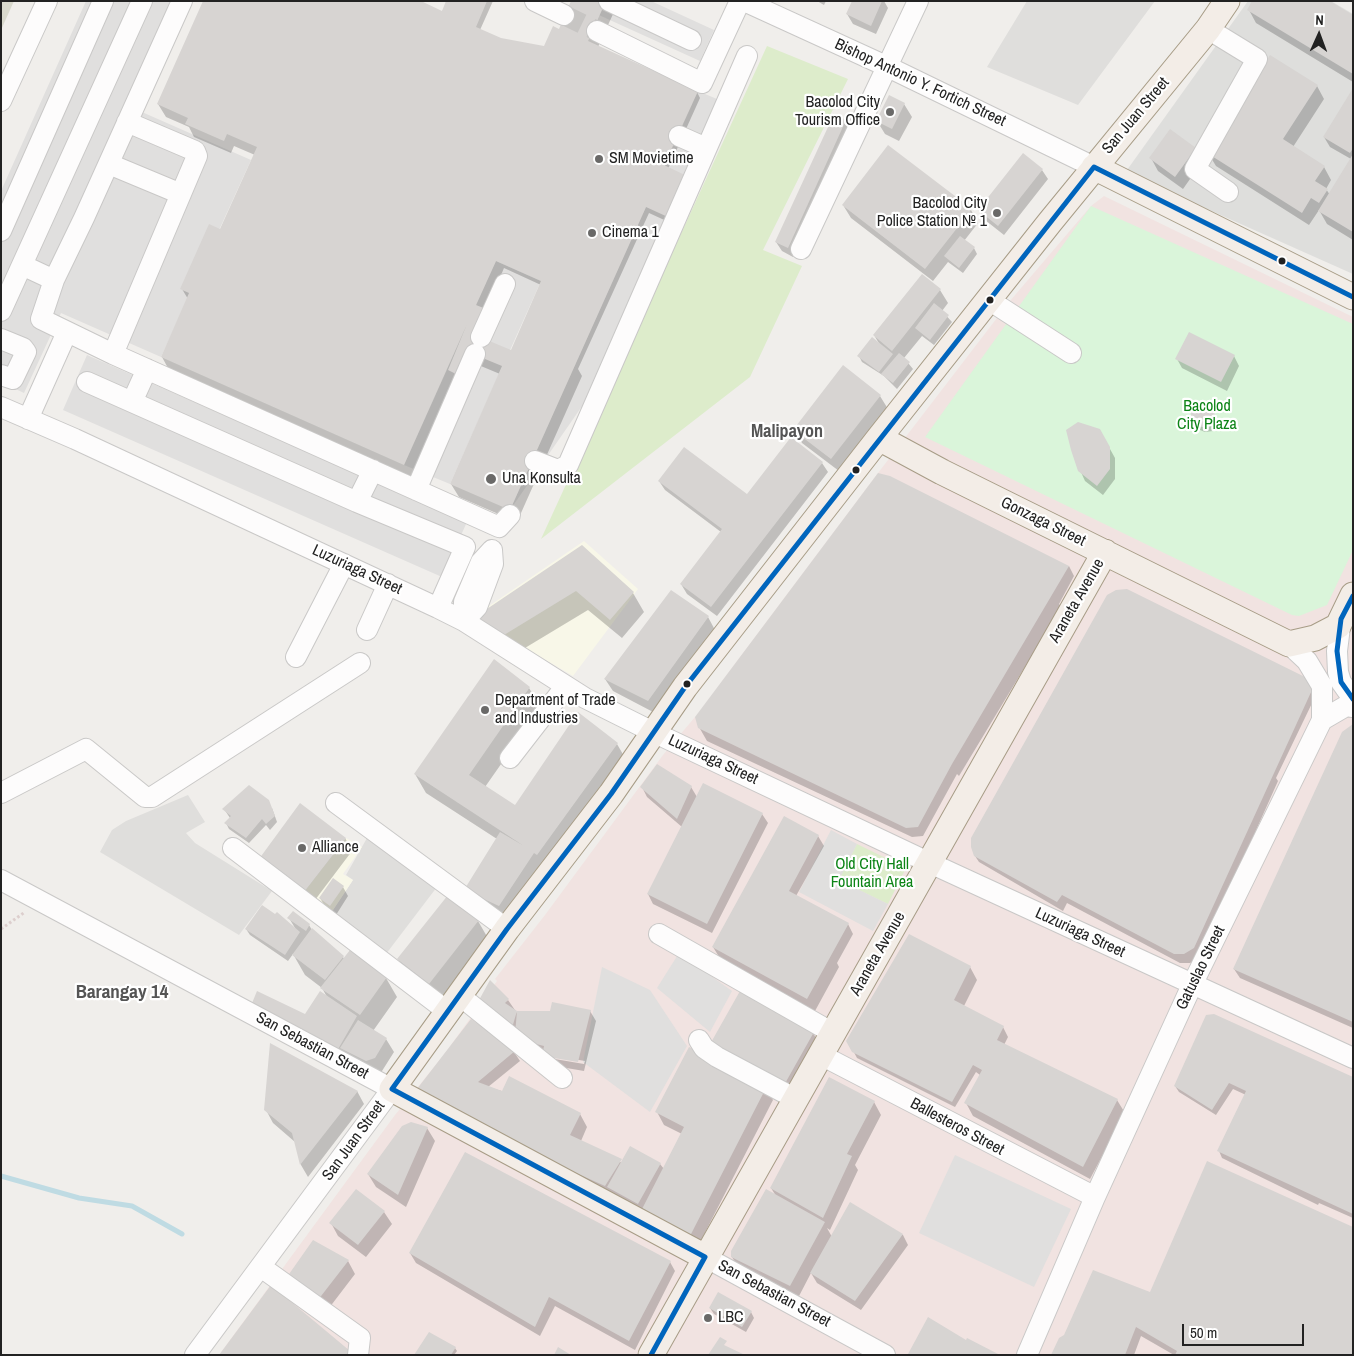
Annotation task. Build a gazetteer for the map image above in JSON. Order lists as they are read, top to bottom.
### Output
{
  "streets": {
    "main road": [
      "San Juan Street",
      "Gonzaga Street",
      "Araneta Avenue",
      "San Sebastian Street"
    ],
    "street": [
      "Bishop Antonio Y. Fortich Street",
      "Luzuriaga Street",
      "Gatuslao Street",
      "Ballesteros Street"
    ]
  },
  "crossings": [
    ["Bishop Antonio Y. Fortich Street", "San Juan Street"],
    ["San Juan Street", "Gonzaga Street"],
    ["San Juan Street", "Luzuriaga Street"],
    ["San Juan Street", "San Sebastian Street"],
    ["Gonzaga Street", "Araneta Avenue"],
    ["Gonzaga Street", "Gatuslao Street"],
    ["Luzuriaga Street", "Araneta Avenue"],
    ["Luzuriaga Street", "Gatuslao Street"],
    ["Araneta Avenue", "San Sebastian Street"],
    ["Araneta Avenue", "Ballesteros Street"],
    ["Gatuslao Street", "Ballesteros Street"]
  ],
  "districts": ["Malipayon", "Barangay 14"],
  "parks": ["Bacolod City Plaza", "Old City Hall Fountain Area"],
  "places": [
    "Bacolod City Tourism Office",
    "SM Movietime",
    "Bacolod City Police Station № 1",
    "Cinema 1",
    "Una Konsulta",
    "Department of Trade and Industries",
    "Alliance",
    "LBC"
  ],
  "scale_bar": "50 m",
  "north": "top"
}
